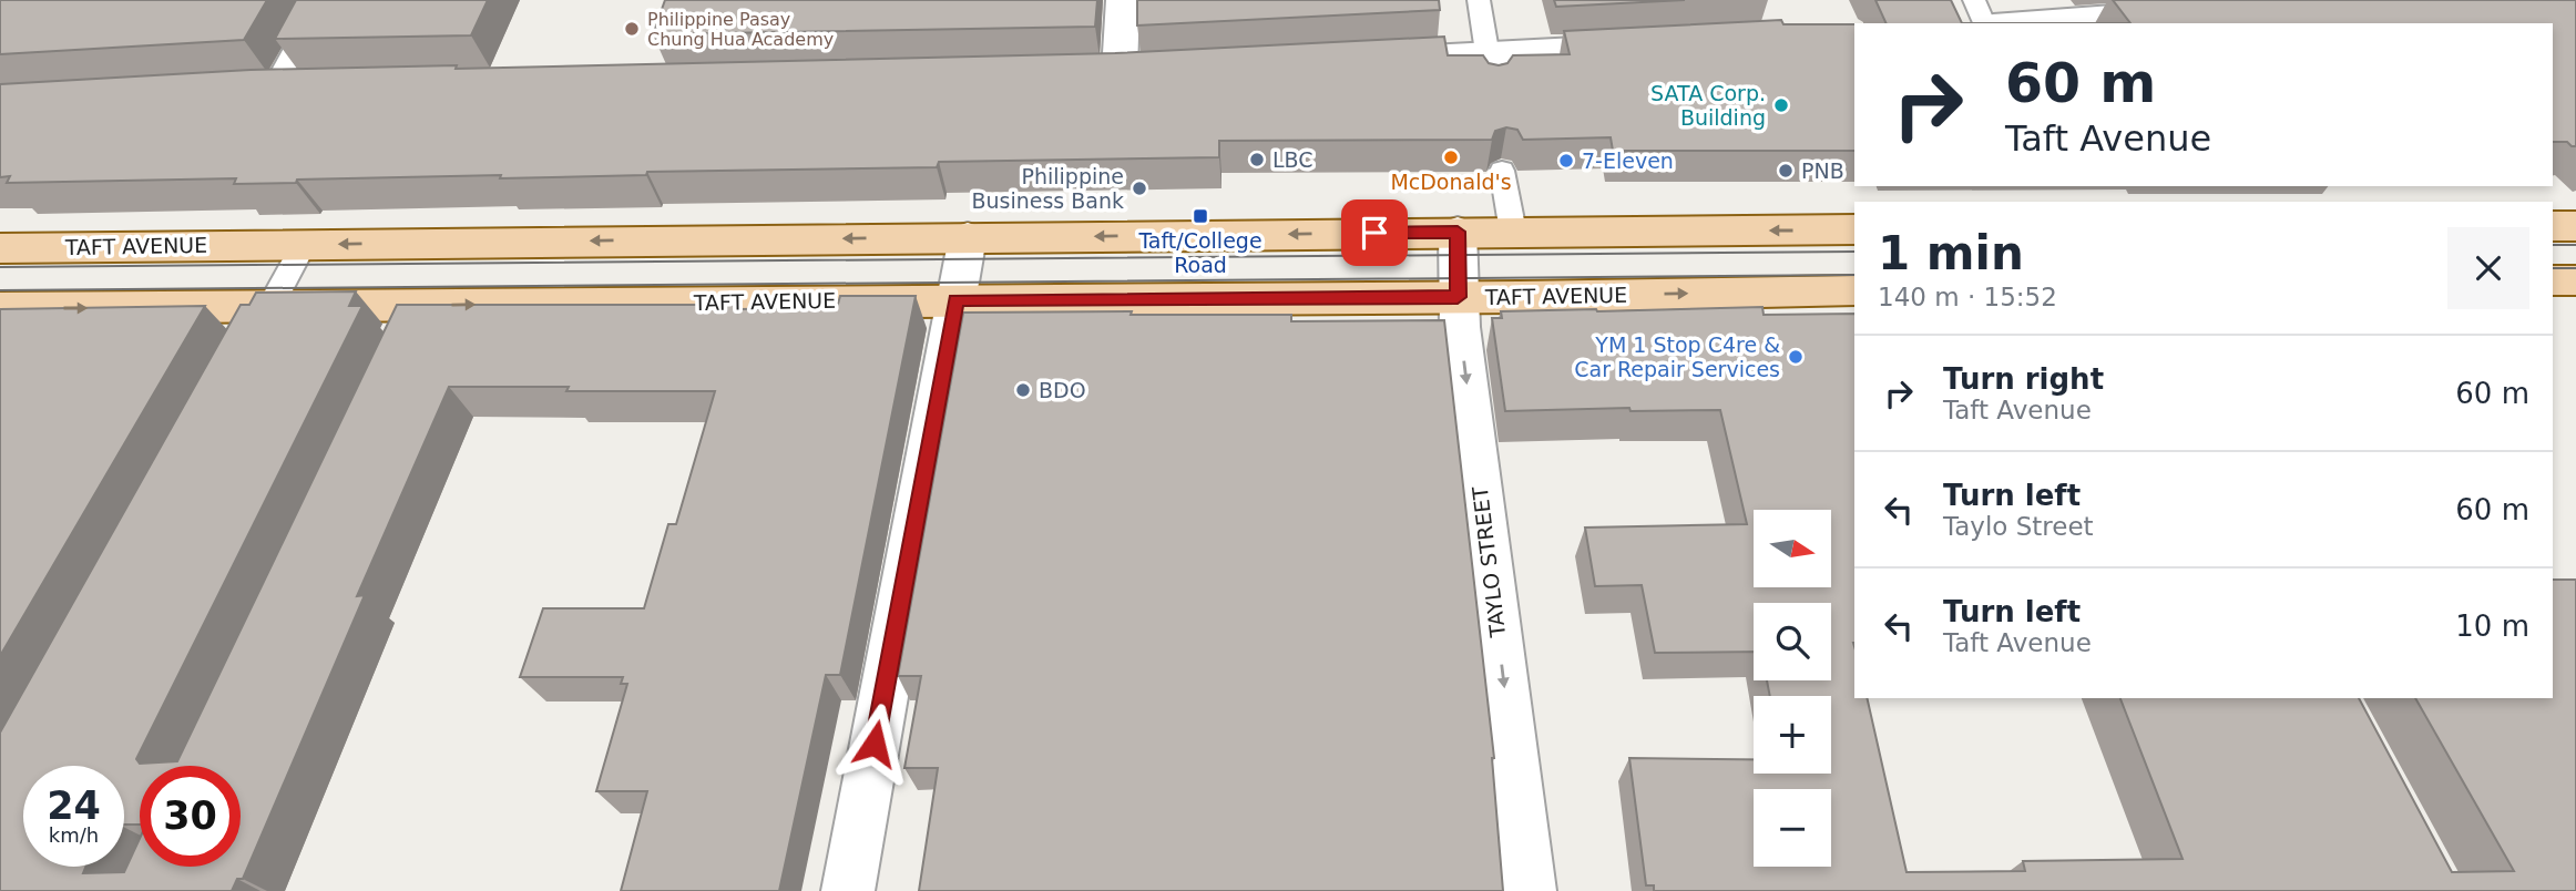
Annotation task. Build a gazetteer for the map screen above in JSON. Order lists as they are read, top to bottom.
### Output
{
  "streets": {
    "main road": ["TAFT AVENUE"],
    "street": ["TAYLO STREET"]
  },
  "crossings": [
    ["TAFT AVENUE", "TAYLO STREET"]
  ],
  "one_way": ["TAYLO STREET"],
  "places": {
    "other": [
      "Philippine Pasay Chung Hua Academy",
      "SATA Corp. Building",
      "McDonald's",
      "LBC",
      "7-Eleven",
      "PNB",
      "Philippine Business Bank",
      "YM 1 Stop C4re & Car Repair Services",
      "BDO"
    ],
    "transit": ["Taft/College Road"]
  },
  "north": "right",
  "page": {
    "turn": ["60 m", "Taft Avenue"],
    "heading": ["1 min", "140 m · 15:52"],
    "list": [
      {
        "name": "Turn right",
        "note": "Taft Avenue",
        "value": "60 m"
      },
      {
        "name": "Turn left",
        "note": "Taylo Street",
        "value": "60 m"
      },
      {
        "name": "Turn left",
        "note": "Taft Avenue",
        "value": "10 m"
      }
    ],
    "map_buttons": ["+", "−"],
    "speed": "24 km/h",
    "limit": "30"
  }
}
